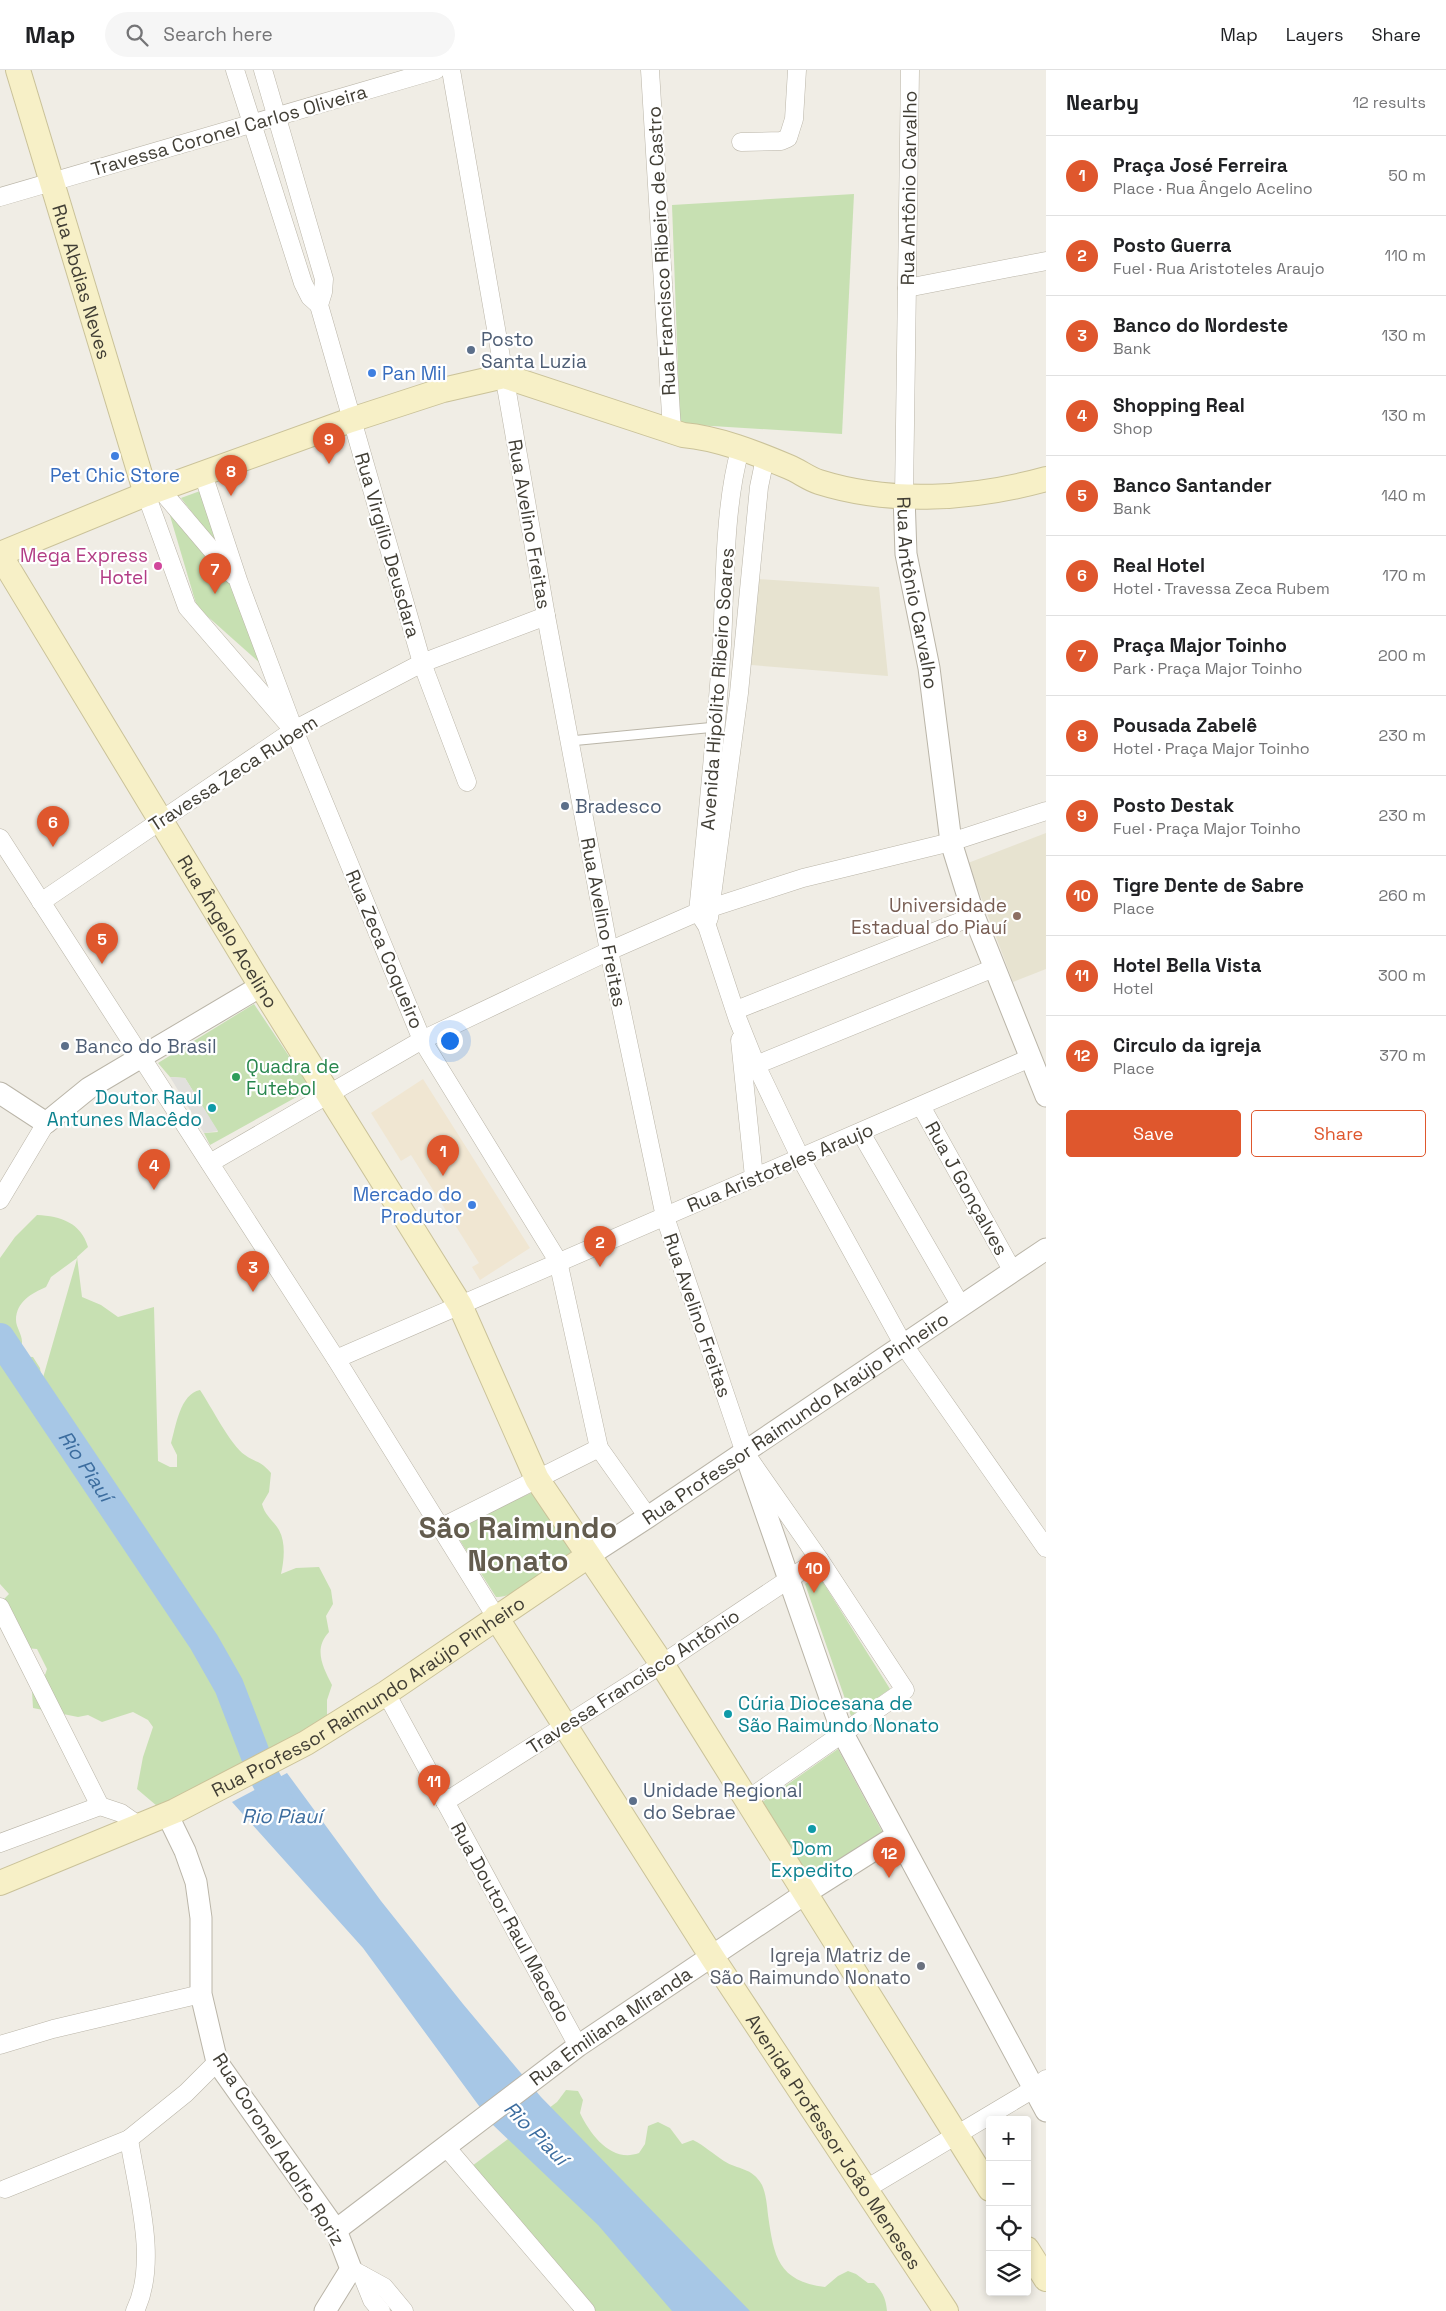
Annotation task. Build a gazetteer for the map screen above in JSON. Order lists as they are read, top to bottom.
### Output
{
  "streets": {
    "main road": [
      "Rua Abdias Neves",
      "Rua Ângelo Acelino",
      "Rua Professor Raimundo Araújo Pinheiro",
      "Avenida Professor João Meneses"
    ],
    "street": [
      "Travessa Coronel Carlos Oliveira",
      "Rua Antônio Carvalho",
      "Rua Francisco Ribeiro de Castro",
      "Rua Avelino Freitas",
      "Rua Virgílio Deusdara",
      "Avenida Hipólito Ribeiro Soares",
      "Travessa Zeca Rubem",
      "Rua Zeca Coqueiro",
      "Rua Aristoteles Araujo",
      "Rua J Gonçalves",
      "Travessa Francisco Antônio",
      "Rua Doutor Raul Macedo",
      "Rua Emiliana Miranda",
      "Rua Coronel Adolfo Roriz"
    ]
  },
  "crossings": [
    ["Travessa Coronel Carlos Oliveira", "Rua Abdias Neves"],
    ["Travessa Coronel Carlos Oliveira", "Rua Virgílio Deusdara"],
    ["Rua Antônio Carvalho", "Rua Aristoteles Araujo"],
    ["Rua Avelino Freitas", "Travessa Zeca Rubem"],
    ["Rua Avelino Freitas", "Rua Aristoteles Araujo"],
    ["Rua Avelino Freitas", "Rua Professor Raimundo Araújo Pinheiro"],
    ["Rua Avelino Freitas", "Travessa Francisco Antônio"],
    ["Rua Virgílio Deusdara", "Travessa Zeca Rubem"],
    ["Avenida Hipólito Ribeiro Soares", "Rua Aristoteles Araujo"],
    ["Avenida Hipólito Ribeiro Soares", "Rua Professor Raimundo Araújo Pinheiro"],
    ["Travessa Zeca Rubem", "Rua Ângelo Acelino"],
    ["Travessa Zeca Rubem", "Rua Zeca Coqueiro"],
    ["Rua Ângelo Acelino", "Rua Aristoteles Araujo"],
    ["Rua Ângelo Acelino", "Rua Professor Raimundo Araújo Pinheiro"],
    ["Rua Ângelo Acelino", "Travessa Francisco Antônio"],
    ["Rua Ângelo Acelino", "Rua Emiliana Miranda"],
    ["Rua Zeca Coqueiro", "Rua Aristoteles Araujo"],
    ["Rua Aristoteles Araujo", "Rua J Gonçalves"],
    ["Rua J Gonçalves", "Rua Professor Raimundo Araújo Pinheiro"],
    ["Rua Professor Raimundo Araújo Pinheiro", "Rua Doutor Raul Macedo"],
    ["Rua Professor Raimundo Araújo Pinheiro", "Avenida Professor João Meneses"],
    ["Rua Professor Raimundo Araújo Pinheiro", "Rua Coronel Adolfo Roriz"],
    ["Travessa Francisco Antônio", "Rua Doutor Raul Macedo"],
    ["Travessa Francisco Antônio", "Avenida Professor João Meneses"],
    ["Rua Doutor Raul Macedo", "Rua Emiliana Miranda"],
    ["Rua Emiliana Miranda", "Avenida Professor João Meneses"],
    ["Rua Emiliana Miranda", "Rua Coronel Adolfo Roriz"]
  ],
  "districts": ["São Raimundo Nonato"],
  "water": ["Rio Piauí"],
  "places": [
    "Posto Santa Luzia",
    "Pan Mil",
    "Pet Chic Store",
    "Mega Express Hotel",
    "Bradesco",
    "Universidade Estadual do Piauí",
    "Banco do Brasil",
    "Quadra de Futebol",
    "Doutor Raul Antunes Macêdo",
    "Mercado do Produtor",
    "Cúria Diocesana de São Raimundo Nonato",
    "Unidade Regional do Sebrae",
    "Dom Expedito",
    "Igreja Matriz de São Raimundo Nonato"
  ],
  "page": {
    "header": "Map",
    "search": "Search here",
    "nav": ["Map", "Layers", "Share"],
    "heading": ["Nearby", "12 results"],
    "list": [
      {
        "mark": "1",
        "name": "Praça José Ferreira",
        "note": "Place · Rua Ângelo Acelino",
        "value": "50 m"
      },
      {
        "mark": "2",
        "name": "Posto Guerra",
        "note": "Fuel · Rua Aristoteles Araujo",
        "value": "110 m"
      },
      {
        "mark": "3",
        "name": "Banco do Nordeste",
        "note": "Bank",
        "value": "130 m"
      },
      {
        "mark": "4",
        "name": "Shopping Real",
        "note": "Shop",
        "value": "130 m"
      },
      {
        "mark": "5",
        "name": "Banco Santander",
        "note": "Bank",
        "value": "140 m"
      },
      {
        "mark": "6",
        "name": "Real Hotel",
        "note": "Hotel · Travessa Zeca Rubem",
        "value": "170 m"
      },
      {
        "mark": "7",
        "name": "Praça Major Toinho",
        "note": "Park · Praça Major Toinho",
        "value": "200 m"
      },
      {
        "mark": "8",
        "name": "Pousada Zabelê",
        "note": "Hotel · Praça Major Toinho",
        "value": "230 m"
      },
      {
        "mark": "9",
        "name": "Posto Destak",
        "note": "Fuel · Praça Major Toinho",
        "value": "230 m"
      },
      {
        "mark": "10",
        "name": "Tigre Dente de Sabre",
        "note": "Place",
        "value": "260 m"
      },
      {
        "mark": "11",
        "name": "Hotel Bella Vista",
        "note": "Hotel",
        "value": "300 m"
      },
      {
        "mark": "12",
        "name": "Circulo da igreja",
        "note": "Place",
        "value": "370 m"
      }
    ],
    "pins": [
      "9",
      "8",
      "7",
      "6",
      "5",
      "1",
      "4",
      "2",
      "3",
      "10",
      "11",
      "12"
    ],
    "buttons": ["Save", "Share"],
    "map_buttons": ["+", "−"]
  }
}
